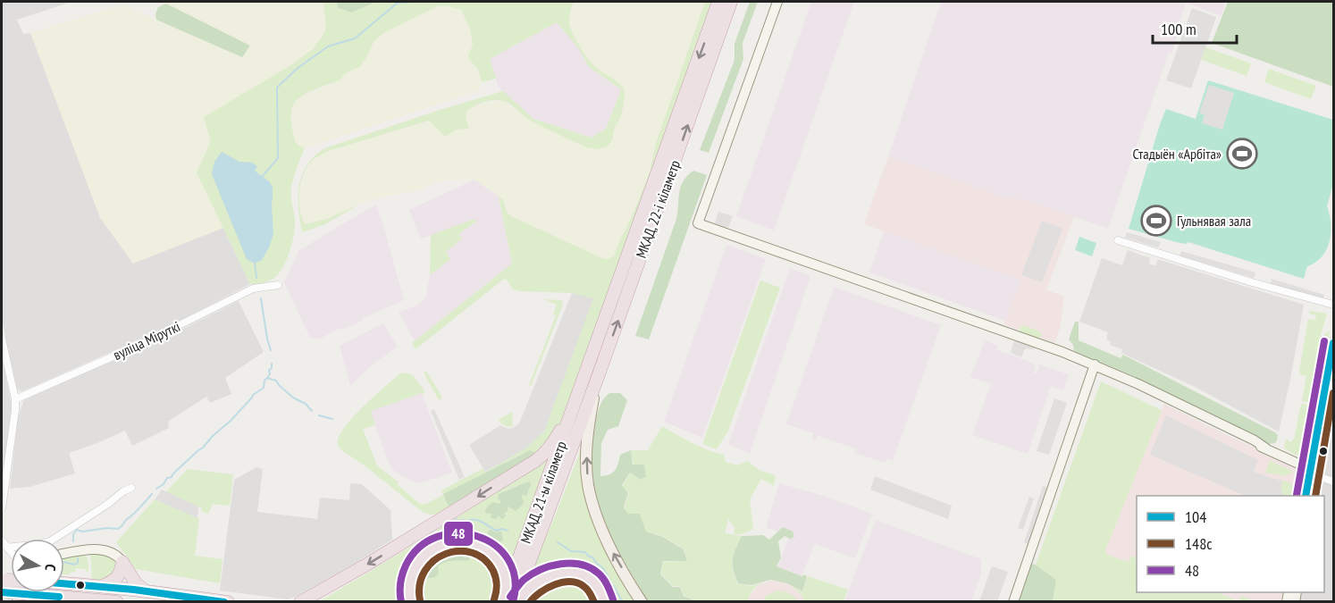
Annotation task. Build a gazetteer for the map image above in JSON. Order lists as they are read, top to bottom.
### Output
{
  "streets": {
    "highway": ["МКАД, 22-і кіламетр", "МКАД, 21-ы кіламетр"],
    "street": ["вуліца Міруткі"]
  },
  "crossings": [
    ["МКАД, 22-і кіламетр", "МКАД, 21-ы кіламетр"]
  ],
  "places": {
    "sports": ["Стадыён «Арбіта»", "Гульнявая зала"]
  },
  "lines": ["transit line 48", "transit line 104", "transit line 148с"],
  "legend": ["104", "148с", "48"],
  "scale_bar": "100 m",
  "north": "right"
}
